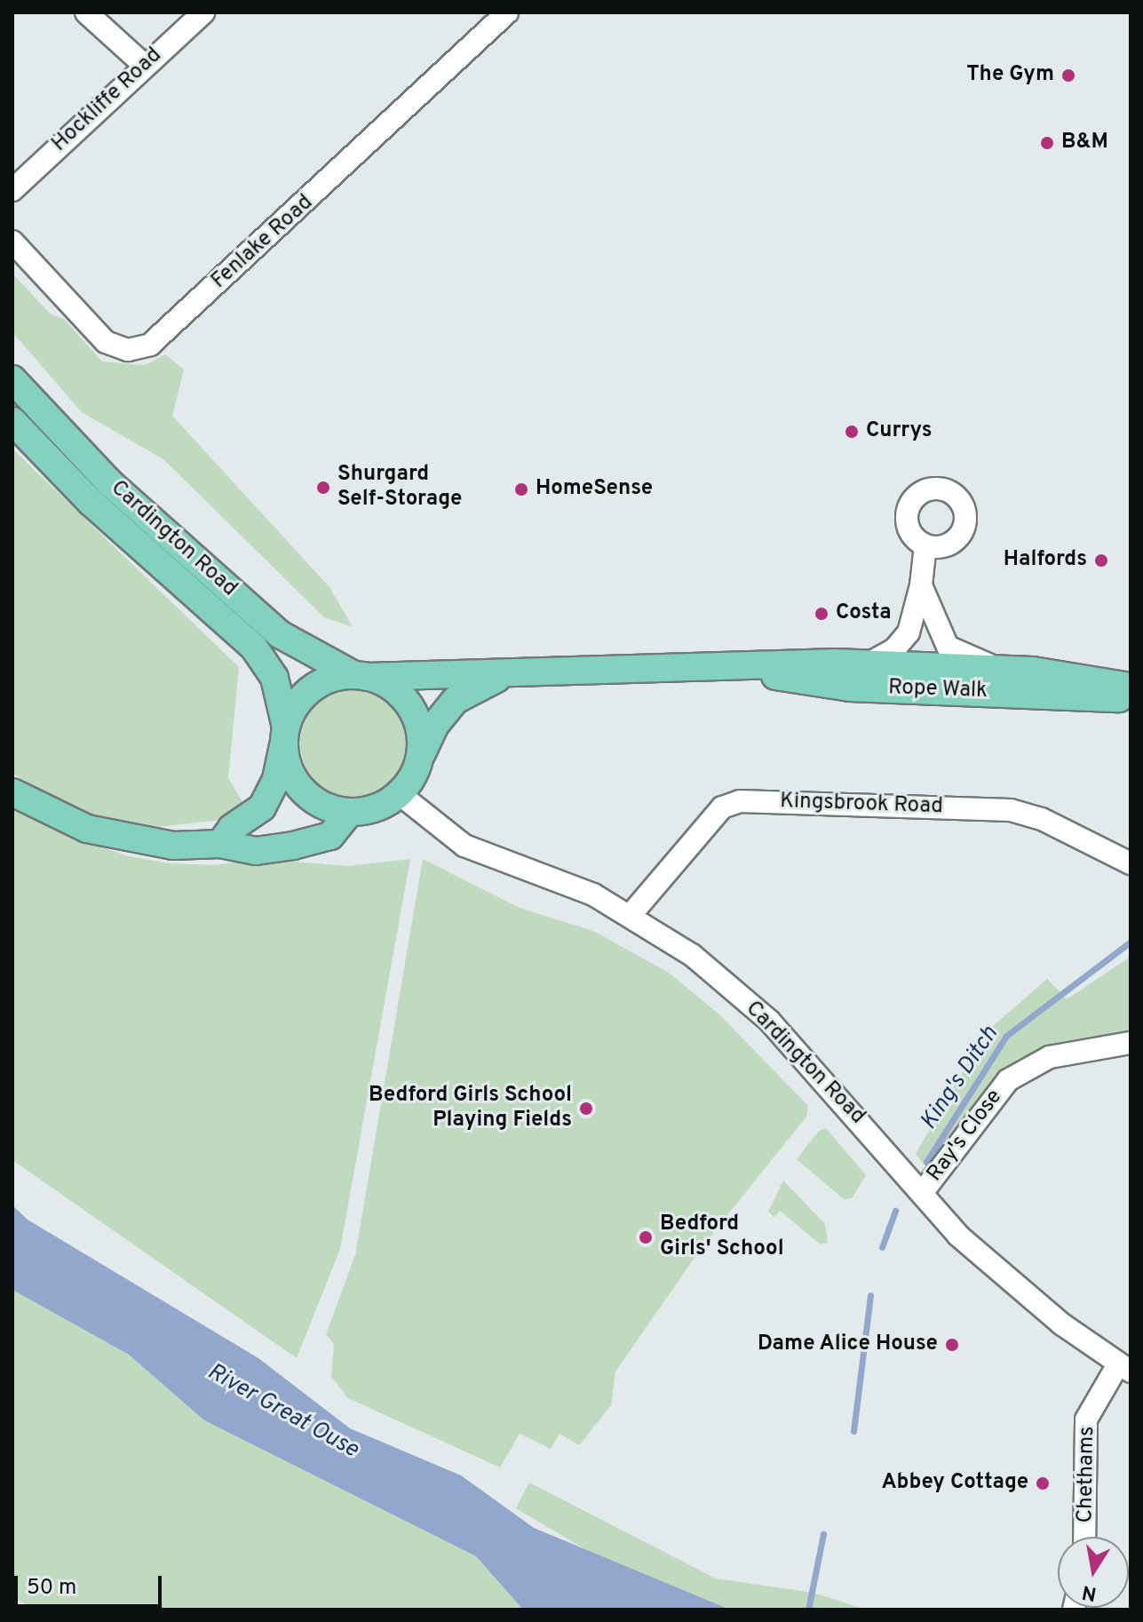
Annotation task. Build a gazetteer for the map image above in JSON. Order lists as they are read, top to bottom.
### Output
{
  "streets": {
    "main road": ["Cardington Road", "Rope Walk"],
    "street": [
      "Hockliffe Road",
      "Fenlake Road",
      "Kingsbrook Road",
      "Ray's Close",
      "Chethams"
    ]
  },
  "crossings": [
    ["Cardington Road", "Rope Walk"],
    ["Cardington Road", "Kingsbrook Road"],
    ["Cardington Road", "Ray's Close"],
    ["Cardington Road", "Chethams"]
  ],
  "water": ["King's Ditch", "River Great Ouse"],
  "places": [
    "The Gym",
    "B&M",
    "Currys",
    "Shurgard Self-Storage",
    "HomeSense",
    "Halfords",
    "Costa",
    "Bedford Girls School Playing Fields",
    "Bedford Girls' School",
    "Dame Alice House",
    "Abbey Cottage"
  ],
  "scale_bar": "50 m",
  "north": "bottom"
}
